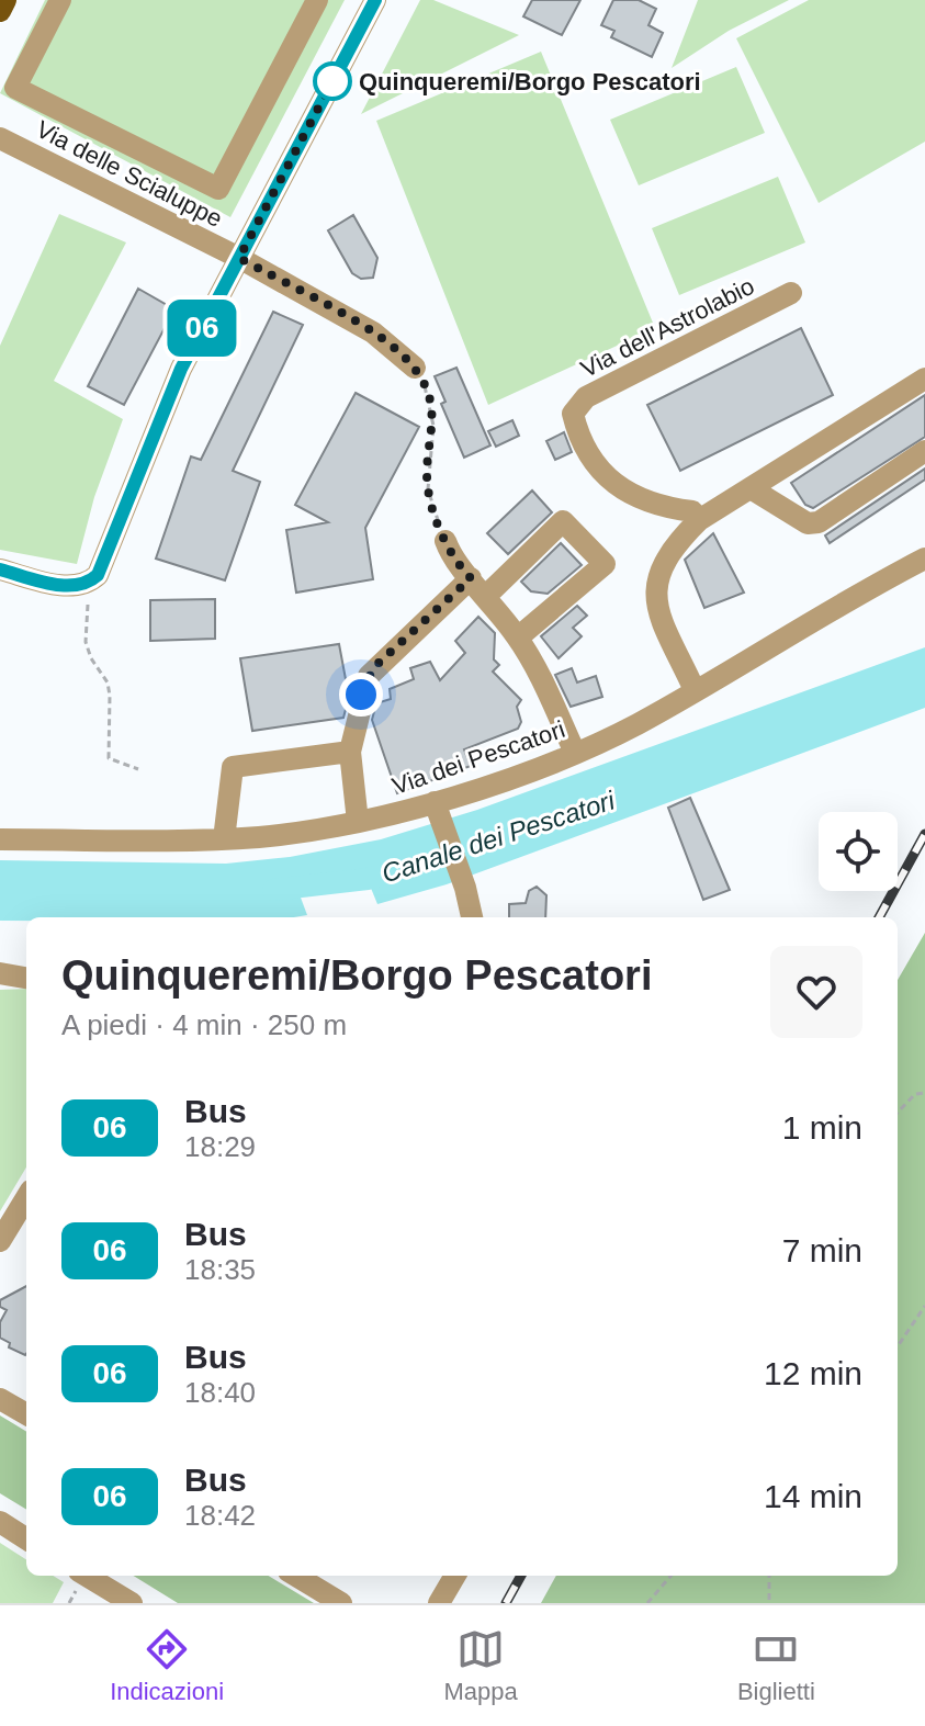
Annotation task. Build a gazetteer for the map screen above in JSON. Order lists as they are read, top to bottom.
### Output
{
  "streets": {
    "street": ["Via delle Scialuppe", "Via dell'Astrolabio", "Via dei Pescatori"]
  },
  "water": ["Canale dei Pescatori"],
  "places": ["Quinqueremi/Borgo Pescatori"],
  "lines": ["bus line 06"],
  "page": {
    "on_map": "06",
    "heading": ["Quinqueremi/Borgo Pescatori", "A piedi · 4 min · 250 m"],
    "list": [
      {
        "mark": "06",
        "name": "Bus",
        "note": "18:29",
        "value": "1 min"
      },
      {
        "mark": "06",
        "name": "Bus",
        "note": "18:35",
        "value": "7 min"
      },
      {
        "mark": "06",
        "name": "Bus",
        "note": "18:40",
        "value": "12 min"
      },
      {
        "mark": "06",
        "name": "Bus",
        "note": "18:42",
        "value": "14 min"
      }
    ],
    "tabs": ["Indicazioni", "Mappa", "Biglietti"]
  }
}
